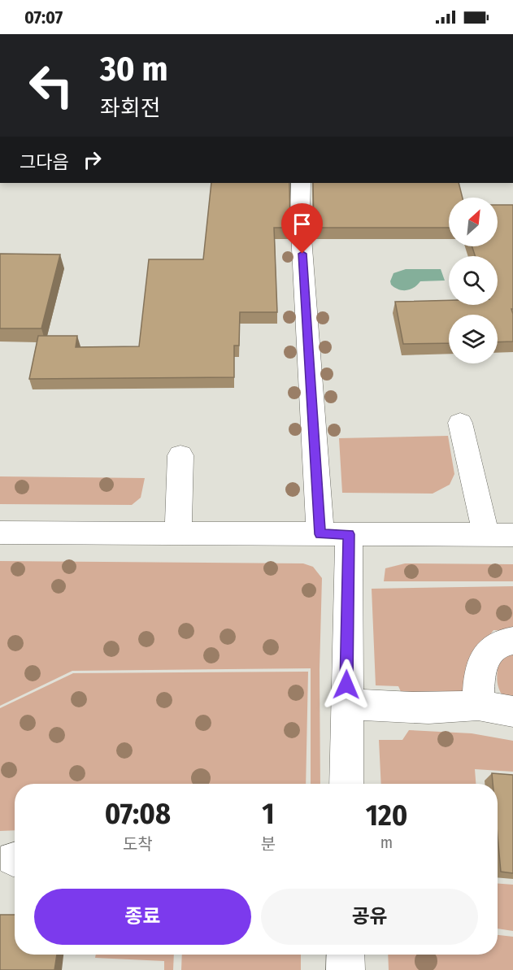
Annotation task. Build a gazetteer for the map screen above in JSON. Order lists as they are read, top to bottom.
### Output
{
  "north": "top right",
  "page": {
    "status": "07:07",
    "turn": ["30 m", "좌회전"],
    "then": "그다음",
    "eta": [
      "07:08",
      "도착",
      "1",
      "분",
      "120",
      "m"
    ],
    "buttons": ["종료", "공유"]
  }
}
